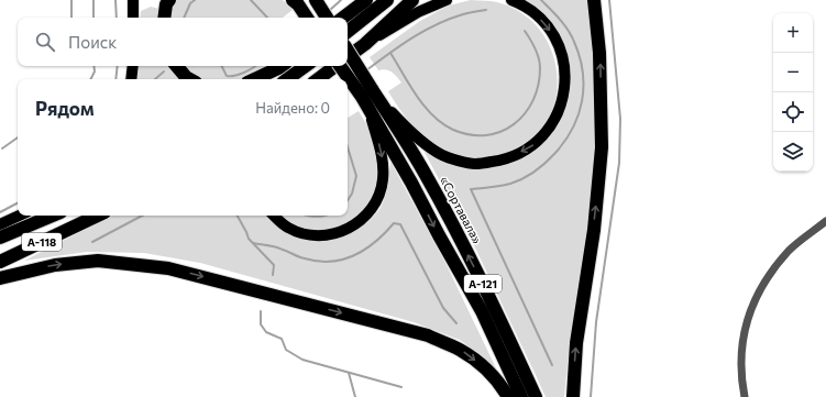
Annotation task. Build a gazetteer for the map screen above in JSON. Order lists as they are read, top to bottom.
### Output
{
  "streets": {
    "highway": ["«Сортавала»", "А-118", "А-121"]
  },
  "page": {
    "map_buttons": ["+", "−"],
    "search": "Поиск",
    "heading": ["Рядом", "Найдено: 0"]
  }
}
